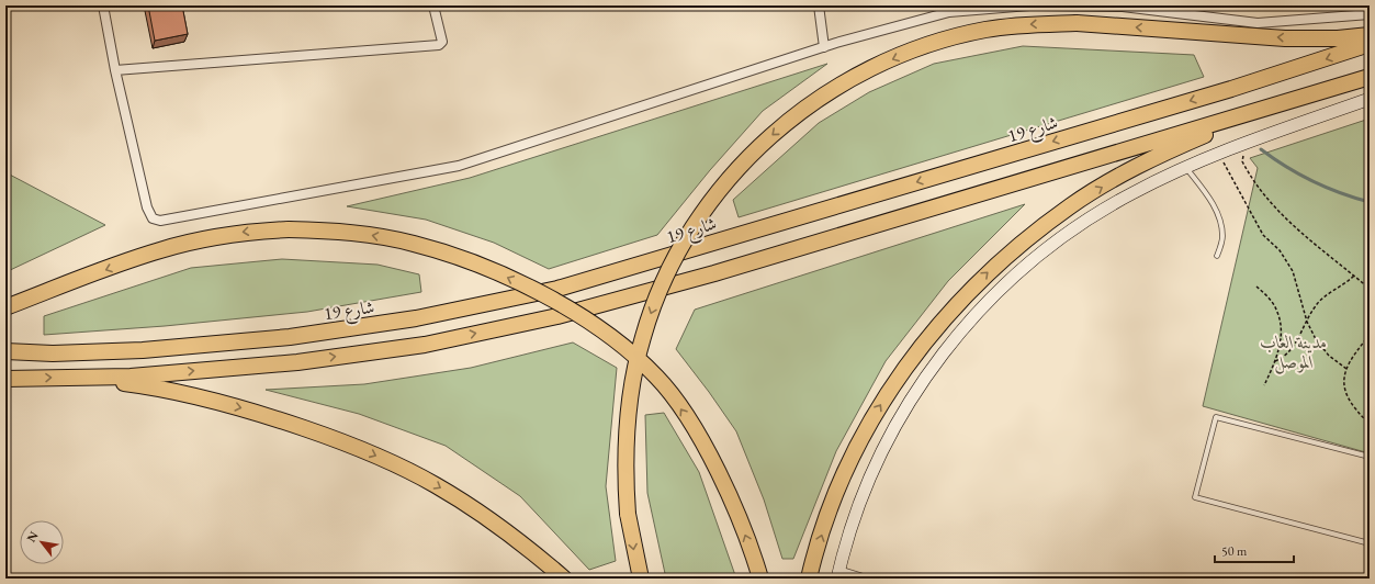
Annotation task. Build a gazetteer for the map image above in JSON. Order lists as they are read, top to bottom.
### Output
{
  "streets": {
    "highway": ["شارع 19"]
  },
  "parks": ["مدينة العاب الموصل"],
  "scale_bar": "50 m",
  "north": "top left"
}
